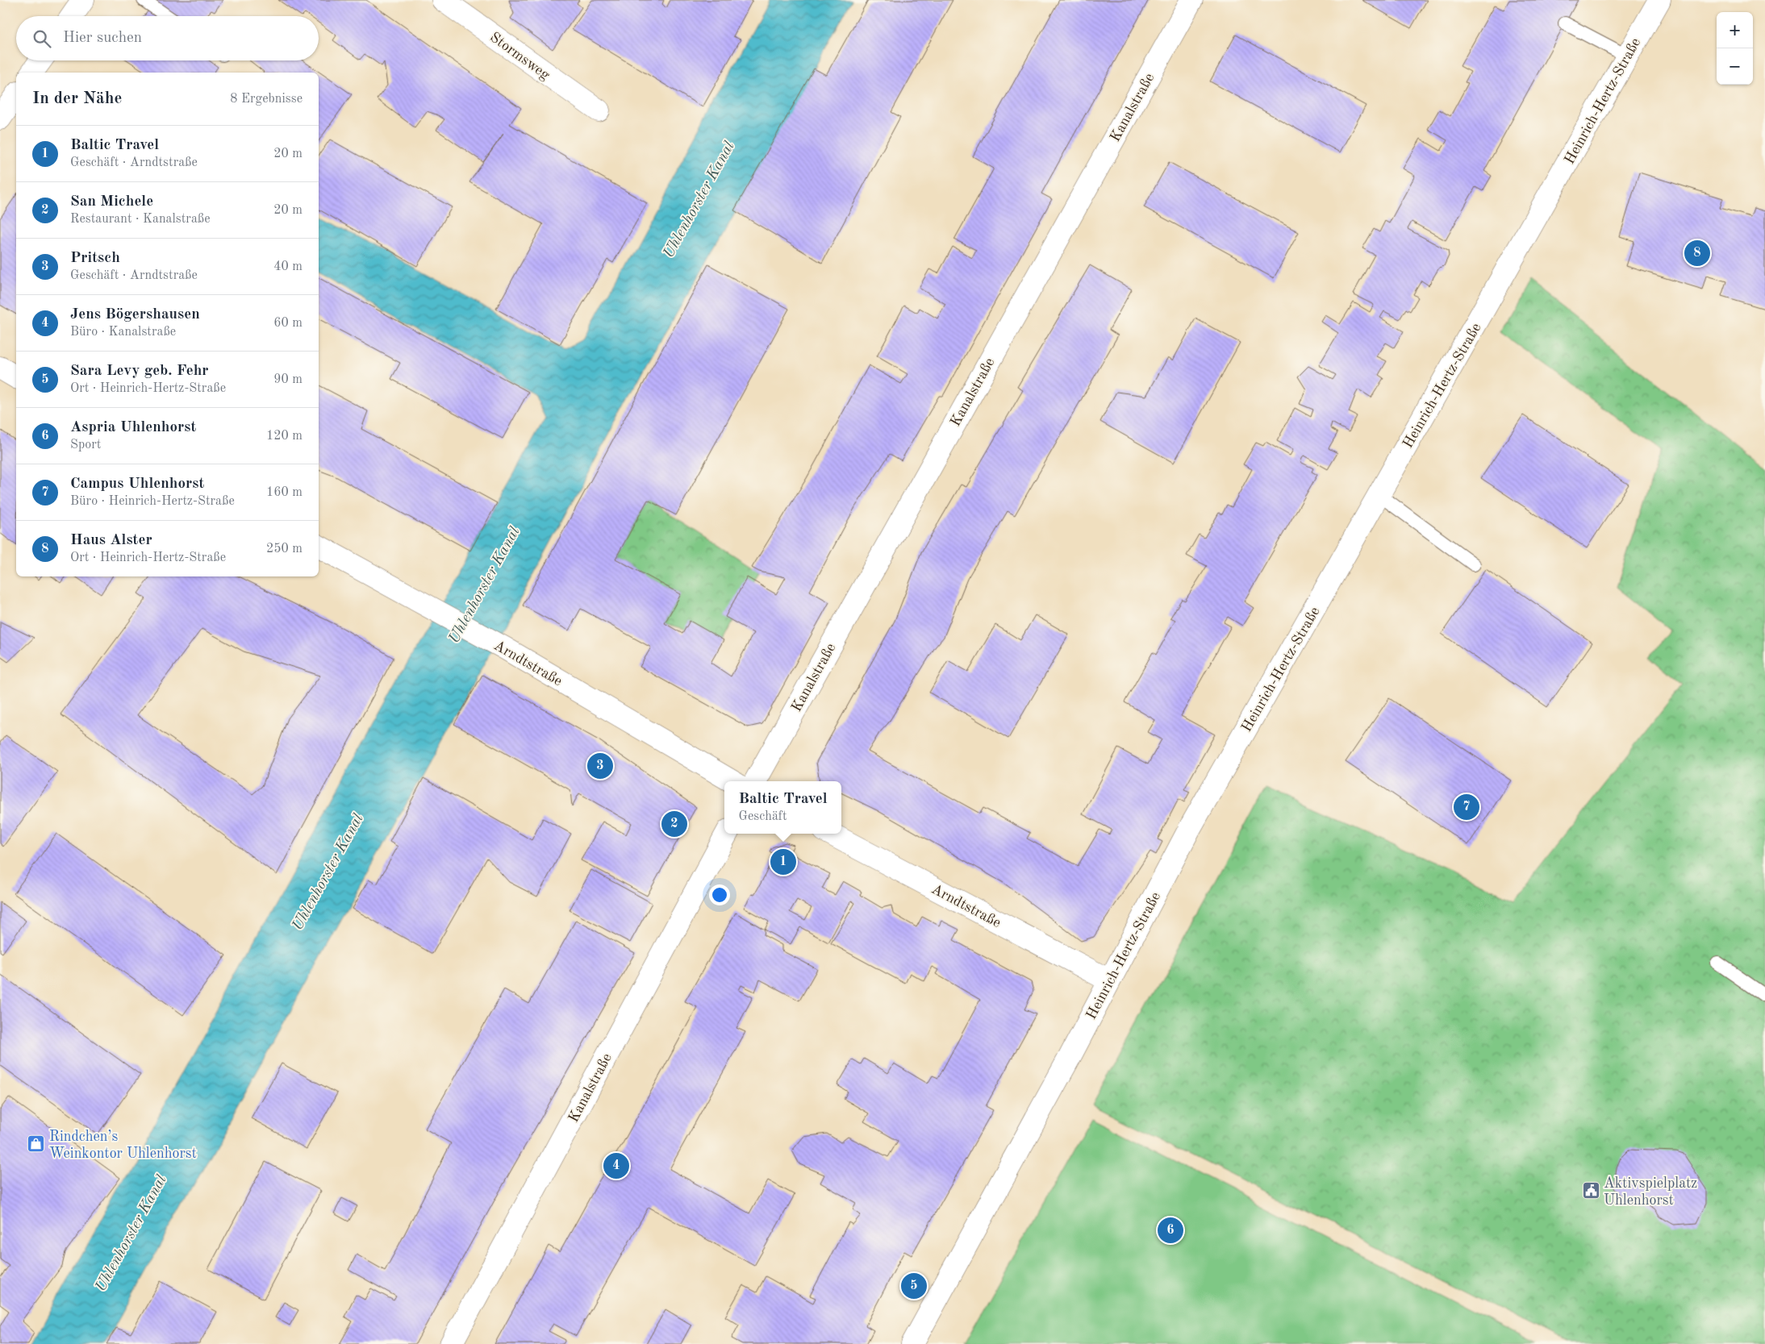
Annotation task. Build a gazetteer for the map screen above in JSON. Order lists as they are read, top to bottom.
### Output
{
  "streets": {
    "street": [
      "Stormsweg",
      "Heinrich-Hertz-Straße",
      "Kanalstraße",
      "Arndtstraße"
    ]
  },
  "crossings": [
    ["Heinrich-Hertz-Straße", "Arndtstraße"]
  ],
  "water": ["Uhlenhorster Kanal"],
  "places": {
    "shop": ["Rindchen’s Weinkontor Uhlenhorst"],
    "public building": ["Aktivspielplatz Uhlenhorst"]
  },
  "page": {
    "map_buttons": ["+", "−"],
    "search": "Hier suchen",
    "heading": ["In der Nähe", "8 Ergebnisse"],
    "list": [
      {
        "mark": "1",
        "name": "Baltic Travel",
        "note": "Geschäft · Arndtstraße",
        "value": "20 m"
      },
      {
        "mark": "2",
        "name": "San Michele",
        "note": "Restaurant · Kanalstraße",
        "value": "20 m"
      },
      {
        "mark": "3",
        "name": "Pritsch",
        "note": "Geschäft · Arndtstraße",
        "value": "40 m"
      },
      {
        "mark": "4",
        "name": "Jens Bögershausen",
        "note": "Büro · Kanalstraße",
        "value": "60 m"
      },
      {
        "mark": "5",
        "name": "Sara Levy geb. Fehr",
        "note": "Ort · Heinrich-Hertz-Straße",
        "value": "90 m"
      },
      {
        "mark": "6",
        "name": "Aspria Uhlenhorst",
        "note": "Sport",
        "value": "120 m"
      },
      {
        "mark": "7",
        "name": "Campus Uhlenhorst",
        "note": "Büro · Heinrich-Hertz-Straße",
        "value": "160 m"
      },
      {
        "mark": "8",
        "name": "Haus Alster",
        "note": "Ort · Heinrich-Hertz-Straße",
        "value": "250 m"
      }
    ],
    "pins": [
      "8",
      "3",
      "7",
      "2",
      "1",
      "4",
      "6",
      "5"
    ],
    "popup": ["Baltic Travel", "Geschäft"]
  }
}
